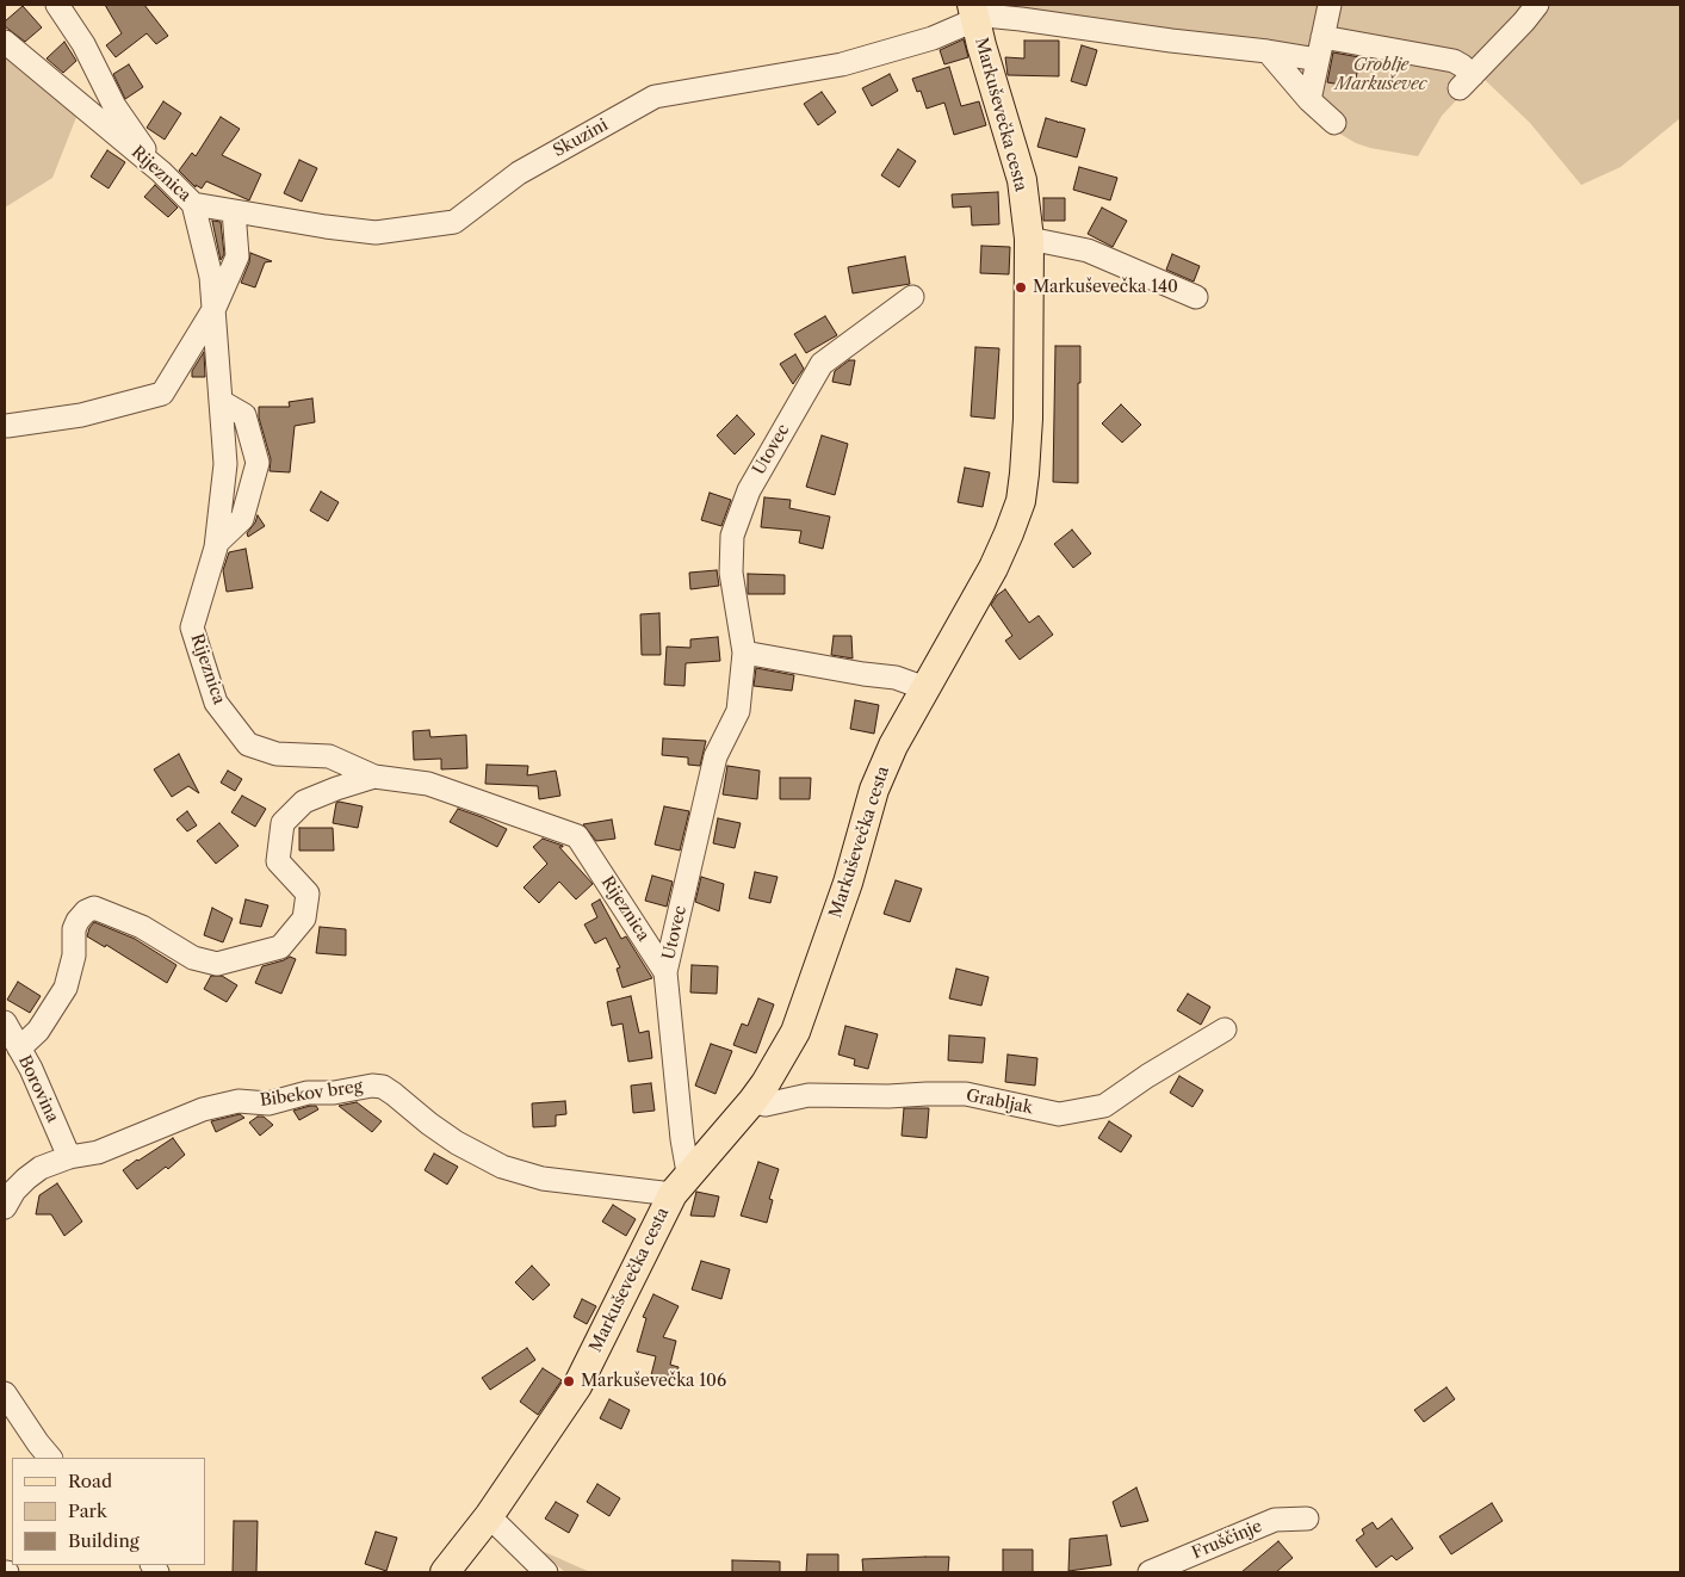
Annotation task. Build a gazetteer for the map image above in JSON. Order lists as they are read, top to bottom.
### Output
{
  "streets": {
    "main road": ["Markuševečka cesta"],
    "street": [
      "Skuzini",
      "Rijeznica",
      "Utovec",
      "Borovina",
      "Bibekov breg",
      "Grabljak",
      "Fruščinje"
    ]
  },
  "crossings": [
    ["Markuševečka cesta", "Skuzini"],
    ["Markuševečka cesta", "Rijeznica"],
    ["Markuševečka cesta", "Bibekov breg"],
    ["Markuševečka cesta", "Grabljak"],
    ["Skuzini", "Rijeznica"],
    ["Rijeznica", "Utovec"],
    ["Rijeznica", "Bibekov breg"],
    ["Borovina", "Bibekov breg"]
  ],
  "parks": ["Groblje Markuševec"],
  "places": ["Markuševečka 140", "Markuševečka 106"],
  "legend": ["Road", "Park", "Building"]
}
